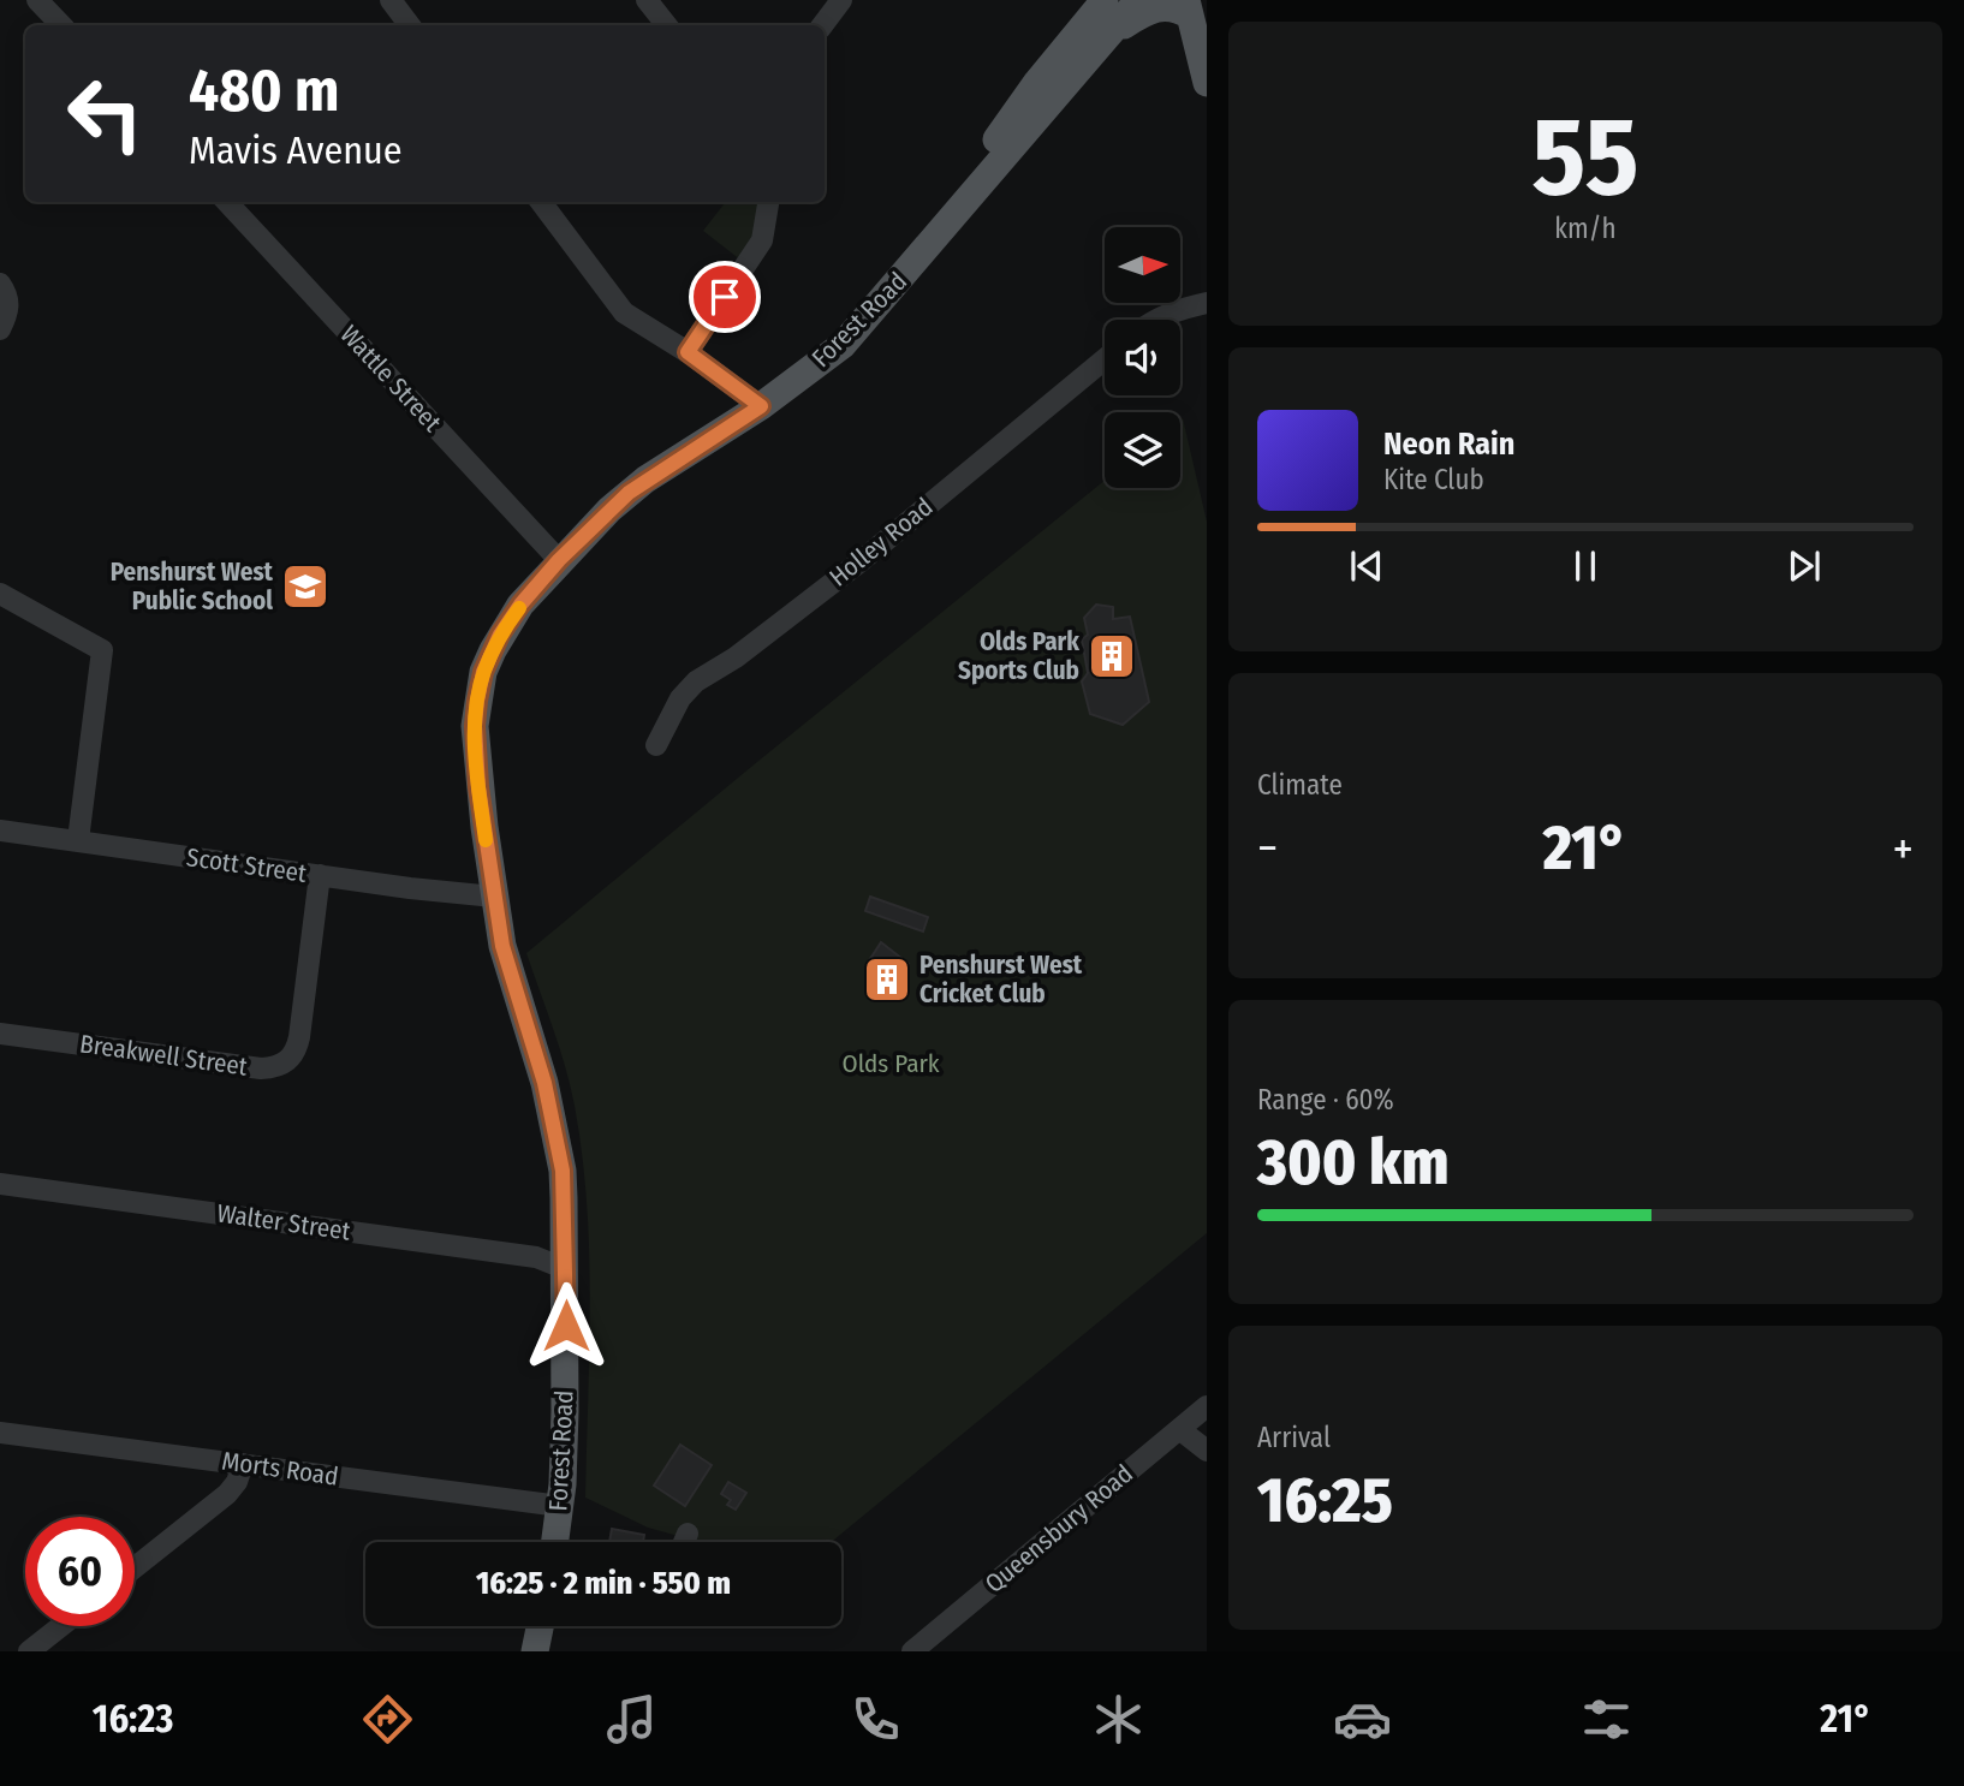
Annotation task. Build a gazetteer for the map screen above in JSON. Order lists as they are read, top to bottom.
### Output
{
  "streets": {
    "main road": ["Forest Road"],
    "street": [
      "Wattle Street",
      "Holley Road",
      "Scott Street",
      "Breakwell Street",
      "Walter Street",
      "Morts Road",
      "Queensbury Road"
    ]
  },
  "crossings": [
    ["Forest Road", "Wattle Street"],
    ["Forest Road", "Scott Street"],
    ["Forest Road", "Walter Street"],
    ["Forest Road", "Morts Road"],
    ["Scott Street", "Breakwell Street"]
  ],
  "parks": ["Olds Park"],
  "places": {
    "school or university": ["Penshurst West Public School"],
    "building": ["Olds Park Sports Club", "Penshurst West Cricket Club"]
  },
  "north": "right",
  "page": {
    "tile": [
      ["55", "km/h"],
      "Climate",
      ["Range · 60%", "300 km"],
      ["Arrival", "16:25"]
    ],
    "turn": ["480 m", "Mavis Avenue"],
    "song": ["Neon Rain", "Kite Club"],
    "heat": ["−", "21°", "+"],
    "limit": "60",
    "trip": "16:25 · 2 min · 550 m",
    "tabs": ["16:23", "21°"]
  }
}
